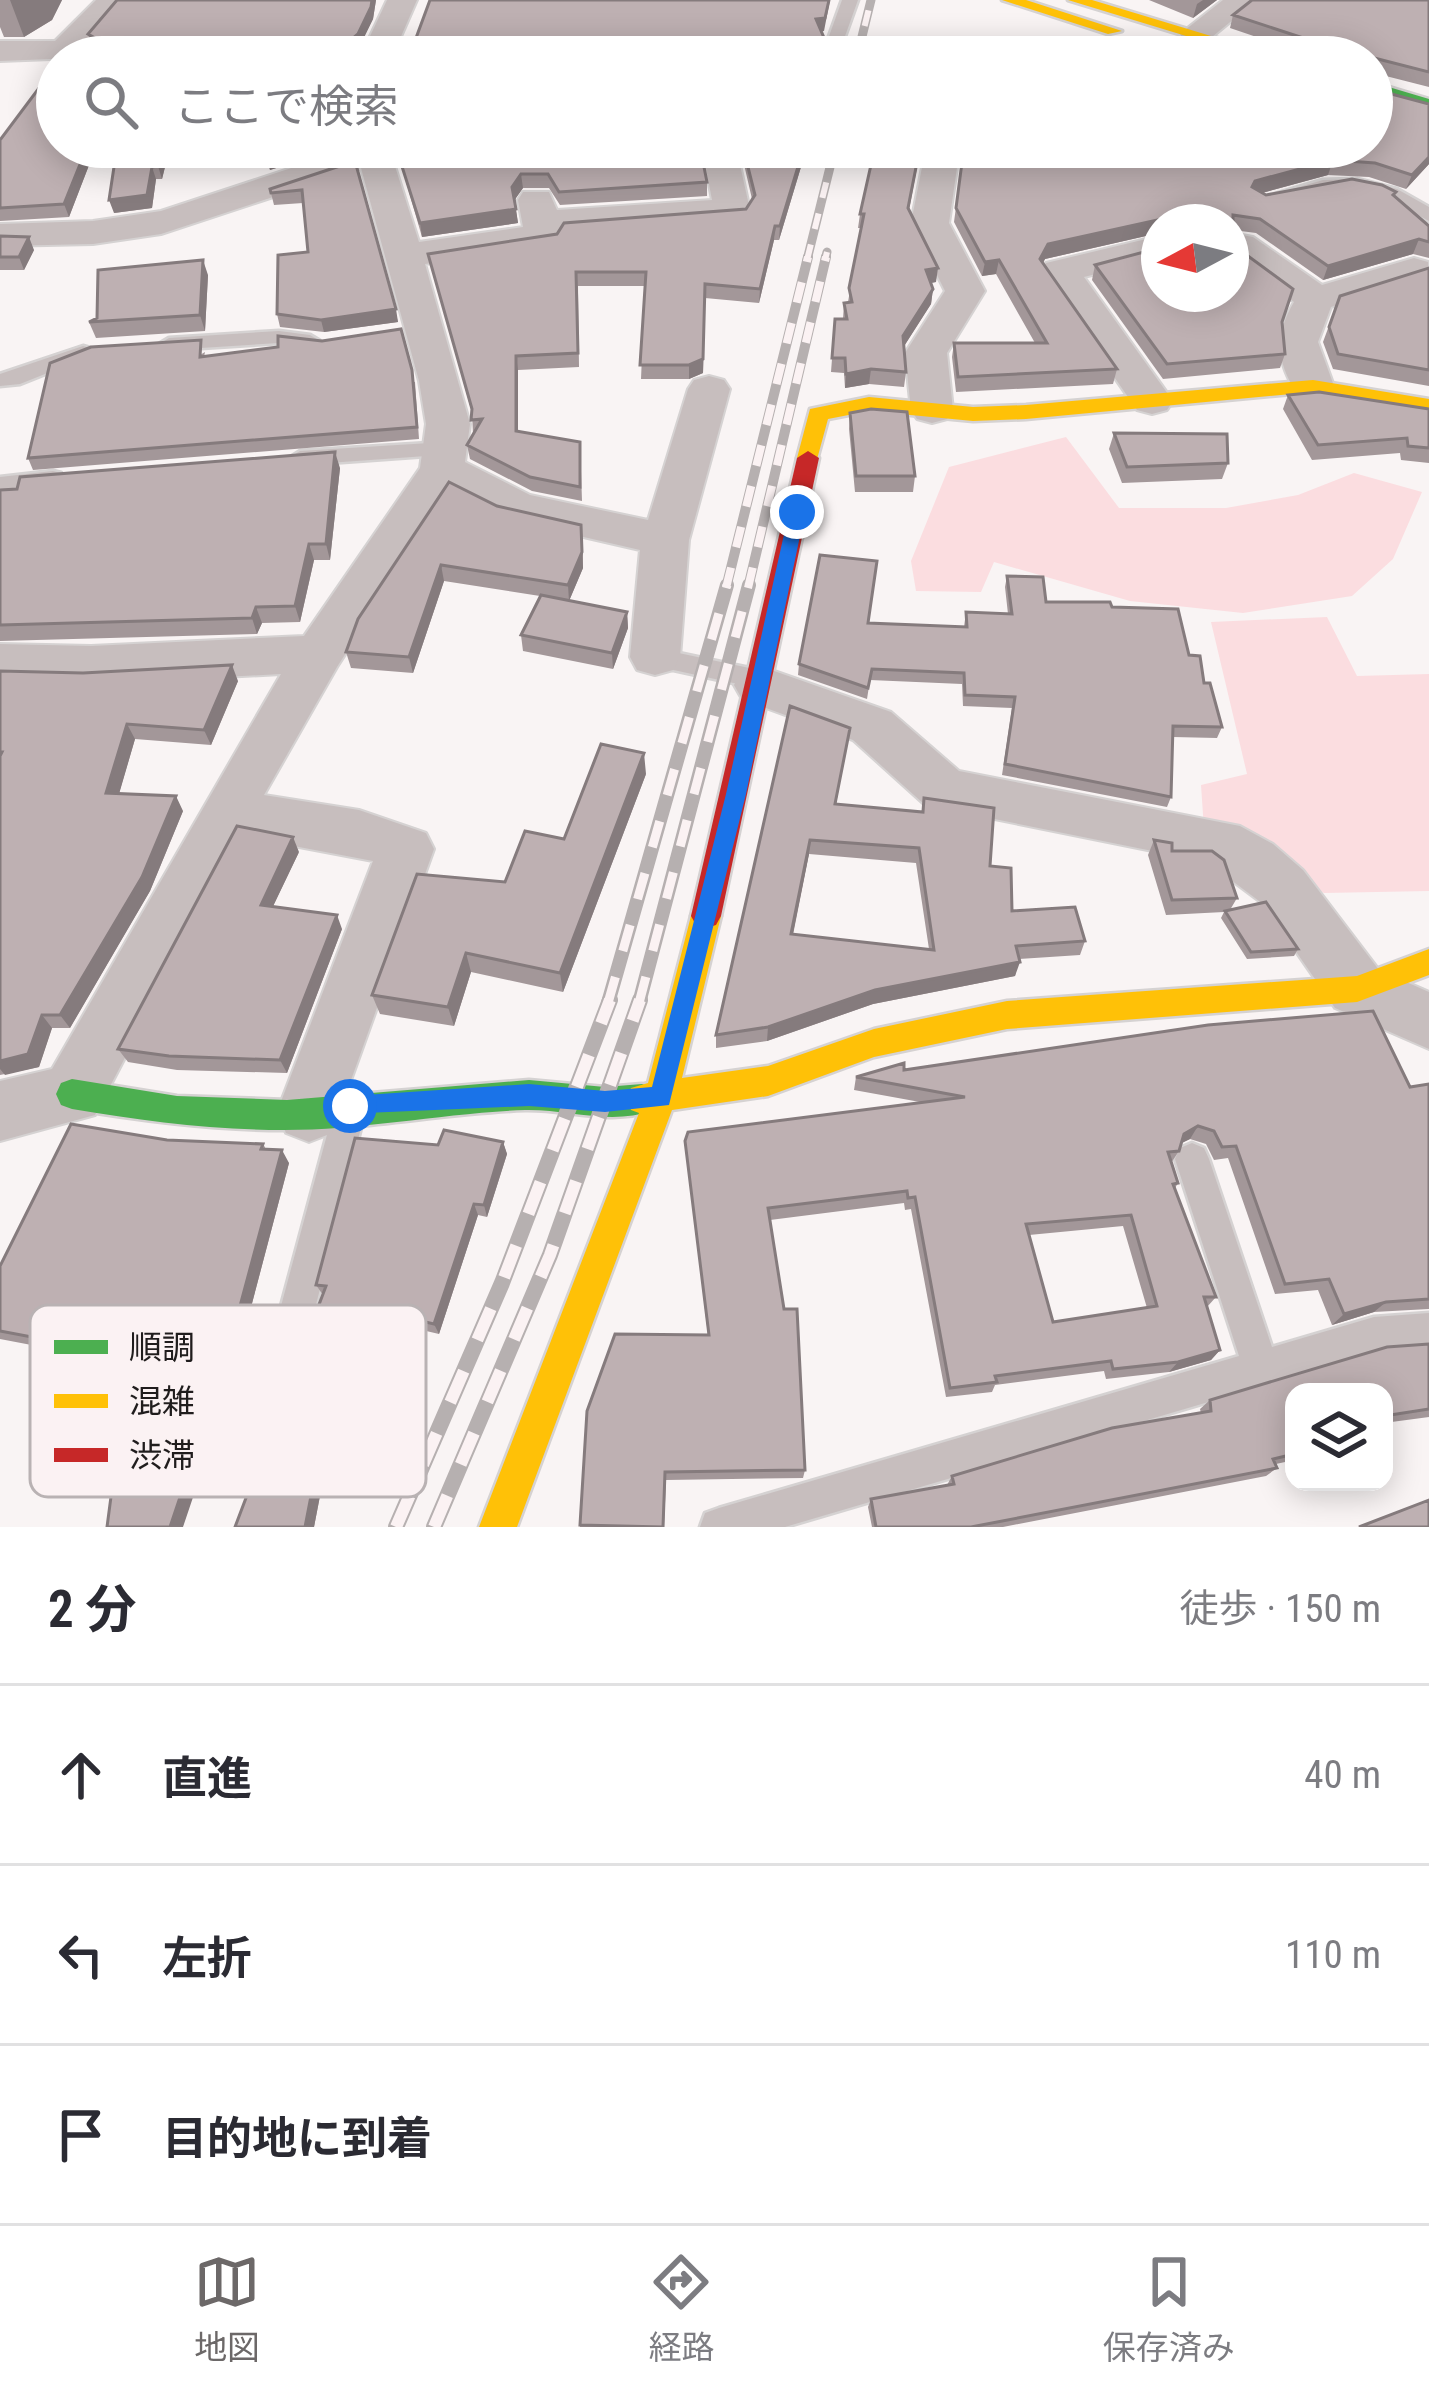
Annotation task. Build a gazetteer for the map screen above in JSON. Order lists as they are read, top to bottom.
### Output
{
  "legend": ["順調", "混雑", "渋滞"],
  "north": "left",
  "page": {
    "search": "ここで検索",
    "heading": ["2 分", "徒歩 · 150 m"],
    "list": [
      ["直進", "40 m"],
      ["左折", "110 m"],
      "目的地に到着"
    ],
    "nav": ["地図", "経路", "保存済み"]
  }
}
